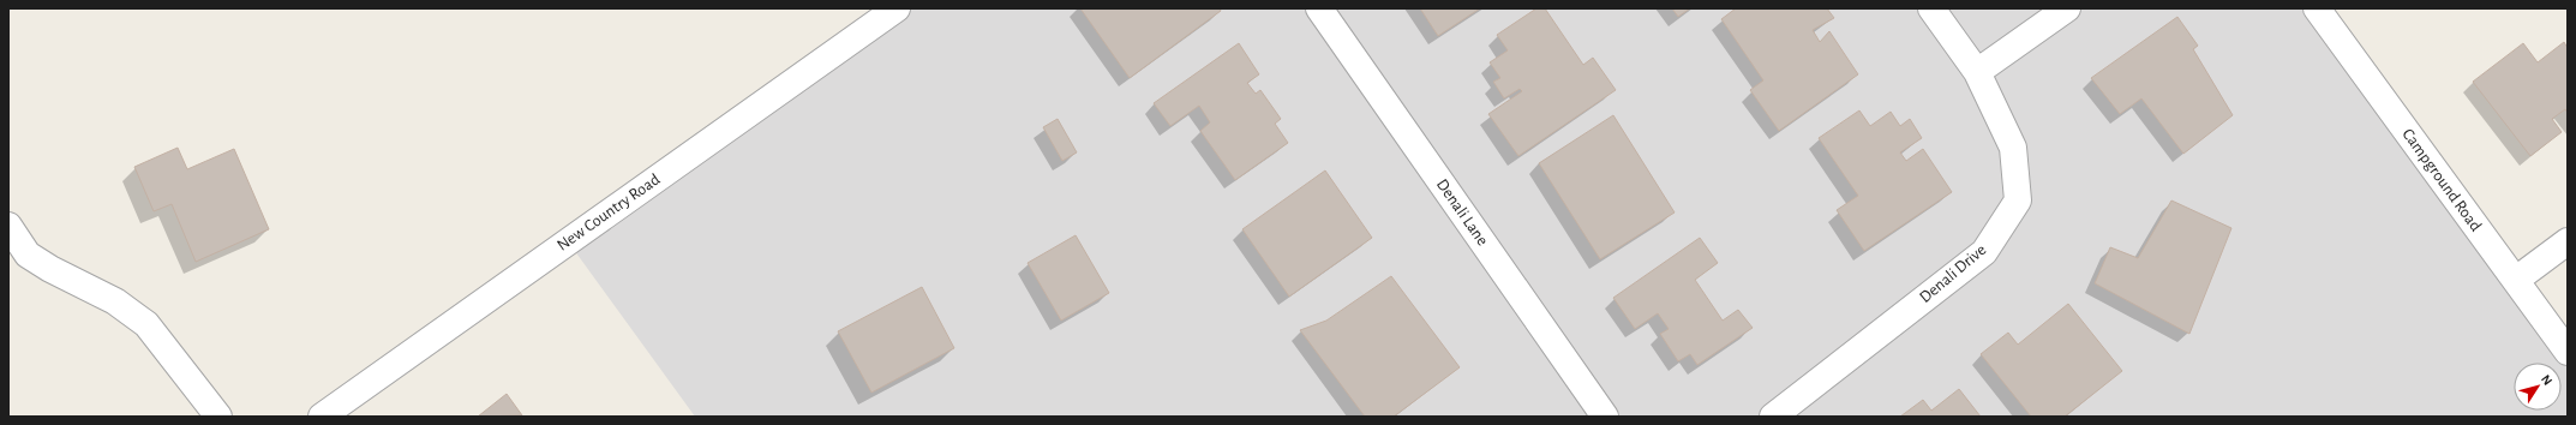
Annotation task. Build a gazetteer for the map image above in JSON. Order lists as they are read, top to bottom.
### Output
{
  "streets": {
    "street": [
      "Campground Road",
      "New Country Road",
      "Denali Lane",
      "Denali Drive"
    ]
  },
  "north": "top right"
}
